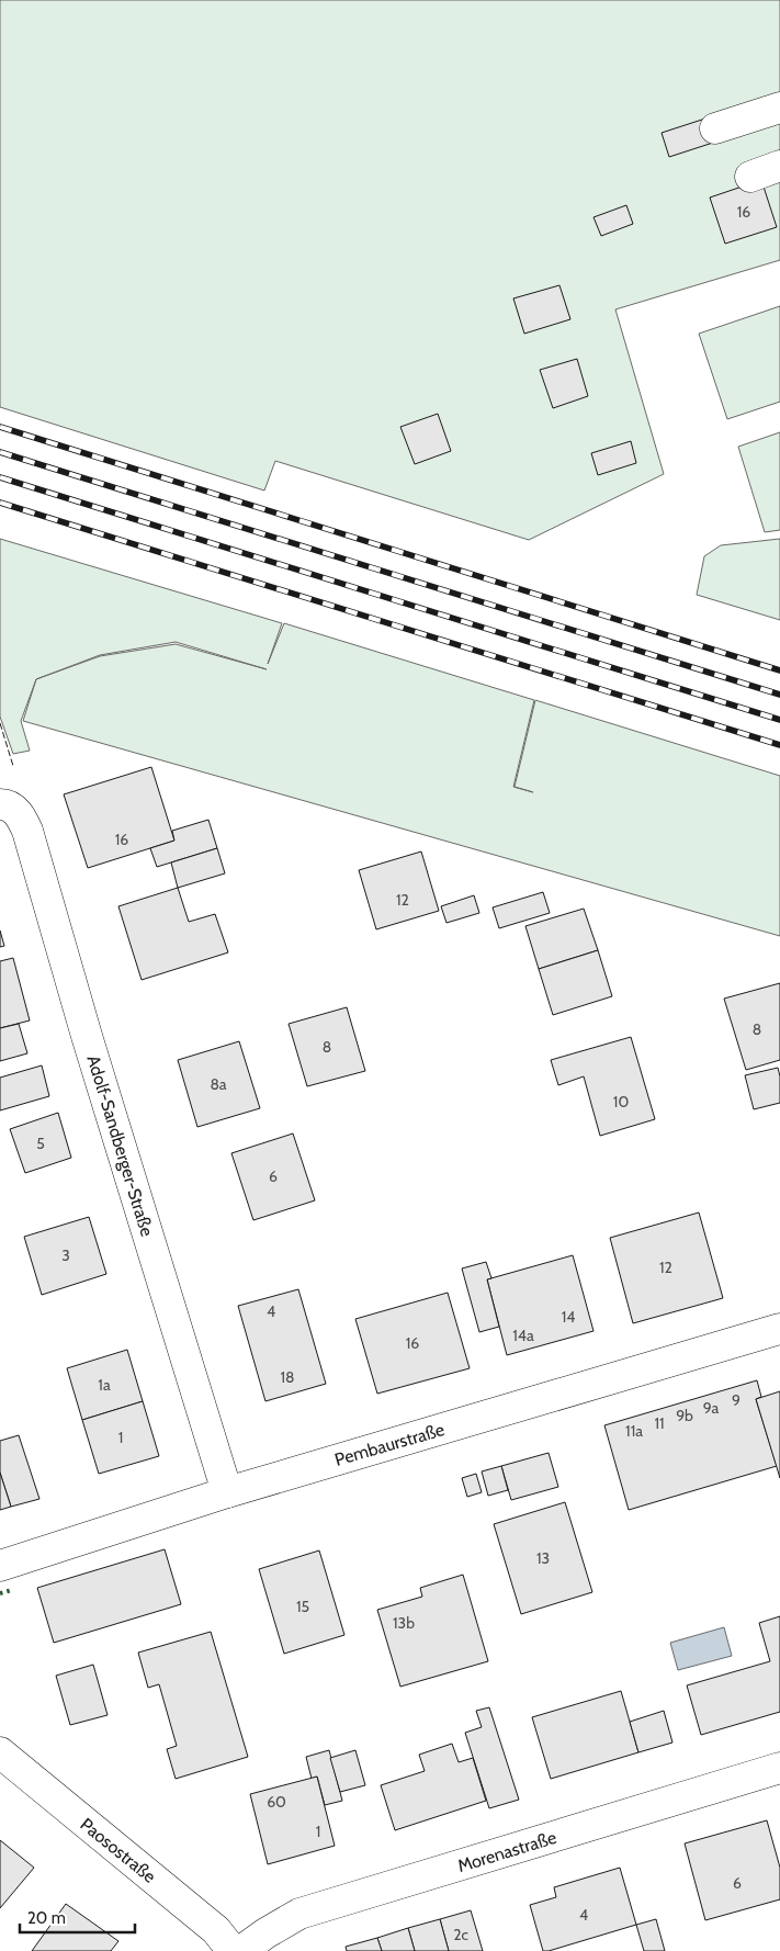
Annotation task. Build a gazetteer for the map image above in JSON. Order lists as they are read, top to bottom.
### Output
{
  "streets": {
    "street": [
      "Adolf-Sandberger-Straße",
      "Pembaurstraße",
      "Paosostraße",
      "Morenastraße"
    ]
  },
  "crossings": [
    ["Adolf-Sandberger-Straße", "Pembaurstraße"]
  ],
  "house_numbers": [
    "16",
    "16",
    "12",
    "8",
    "8",
    "8a",
    "10",
    "5",
    "6",
    "3",
    "12",
    "4",
    "14",
    "14a",
    "16",
    "18",
    "1a",
    "9",
    "9a",
    "9b",
    "11",
    "11a",
    "1",
    "13",
    "15",
    "13b",
    "60",
    "1",
    "6",
    "4",
    "2c"
  ],
  "scale_bar": "20 m"
}
